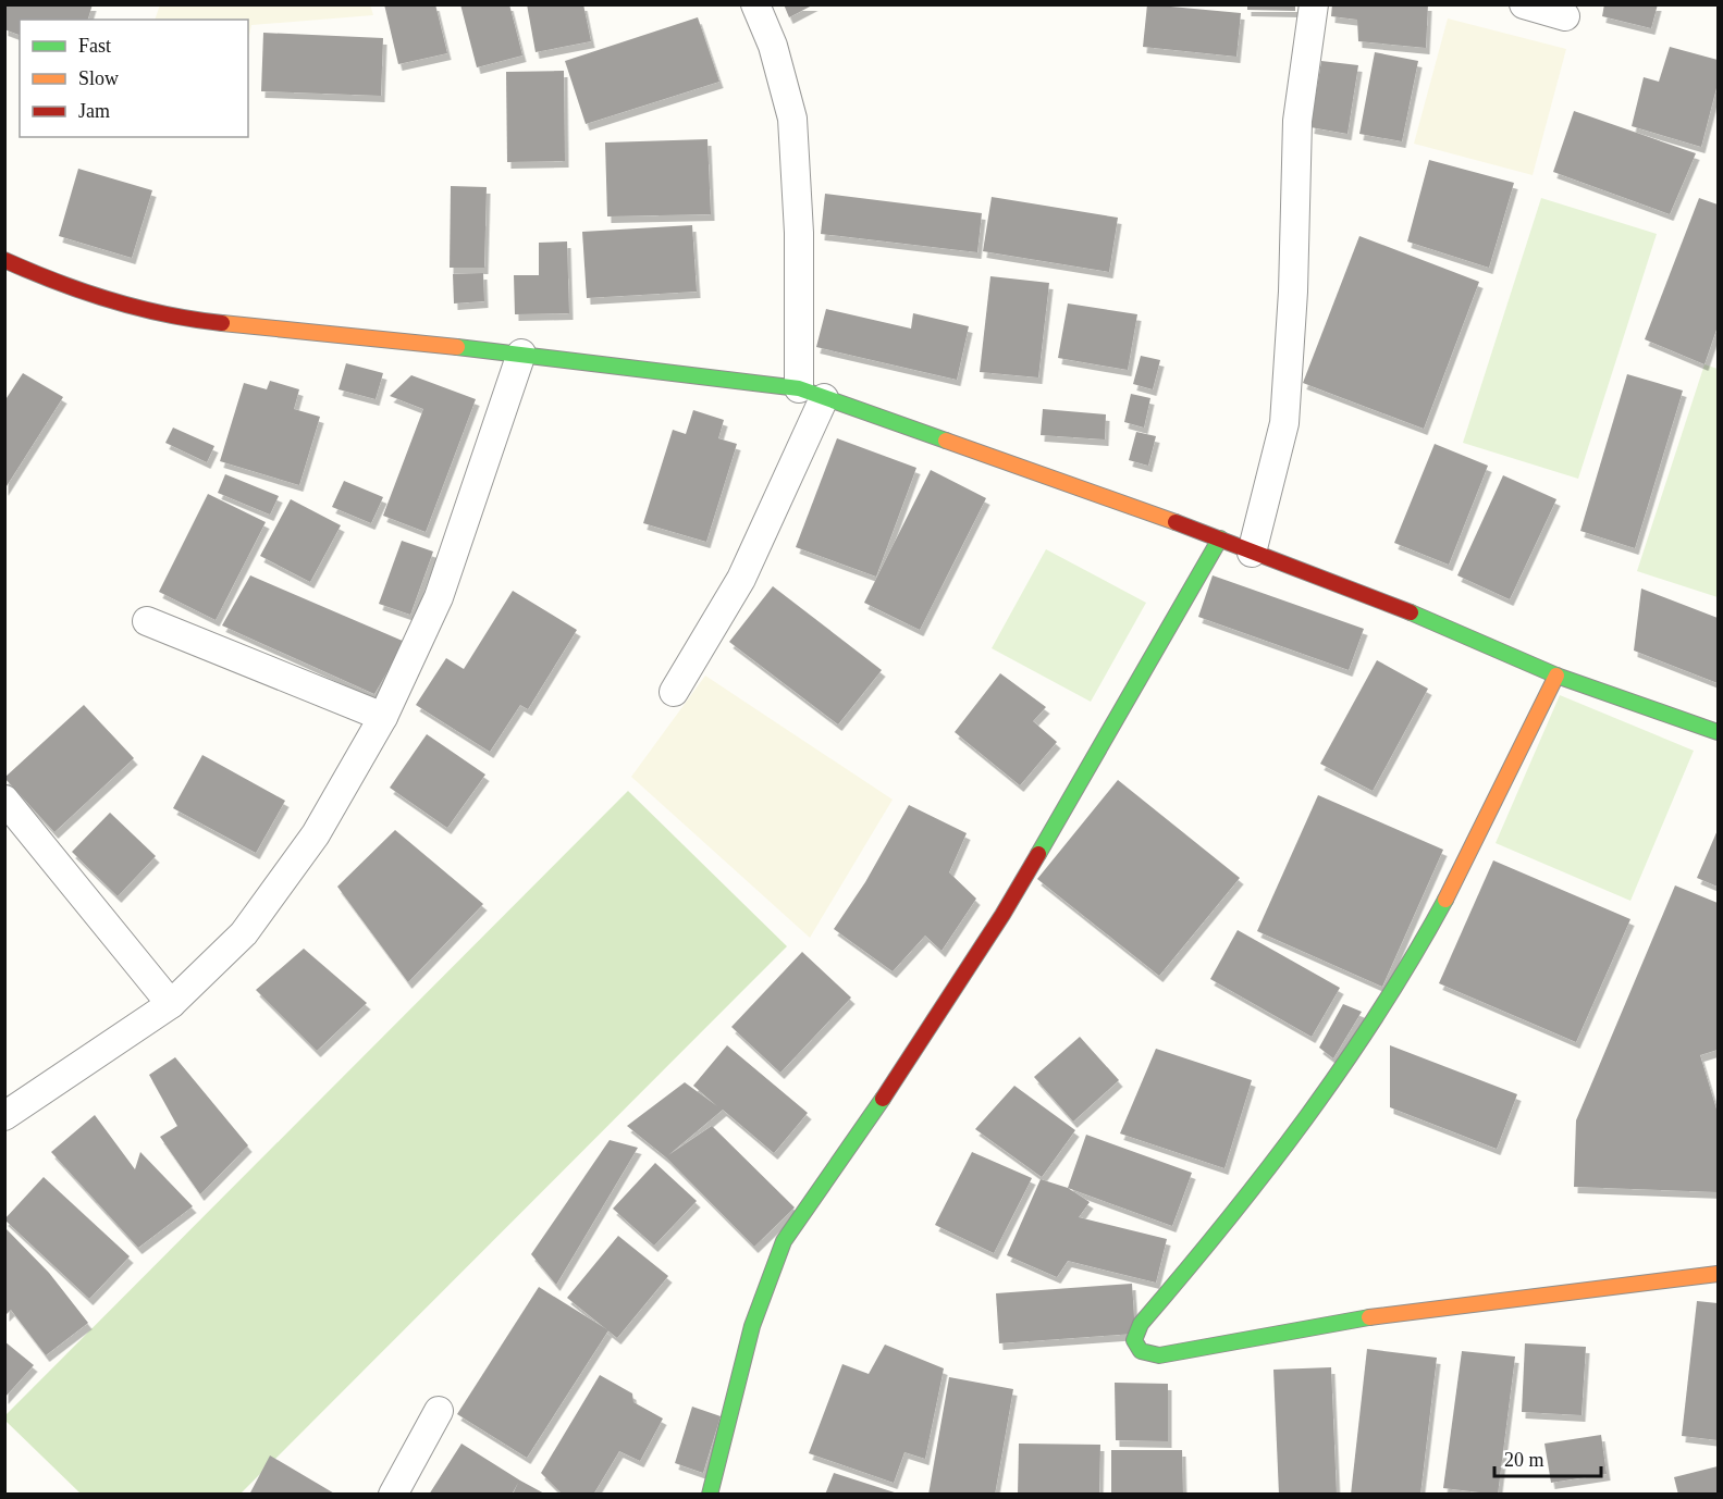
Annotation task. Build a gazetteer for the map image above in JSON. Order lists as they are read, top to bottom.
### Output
{
  "legend": ["Fast", "Slow", "Jam"],
  "scale_bar": "20 m"
}
